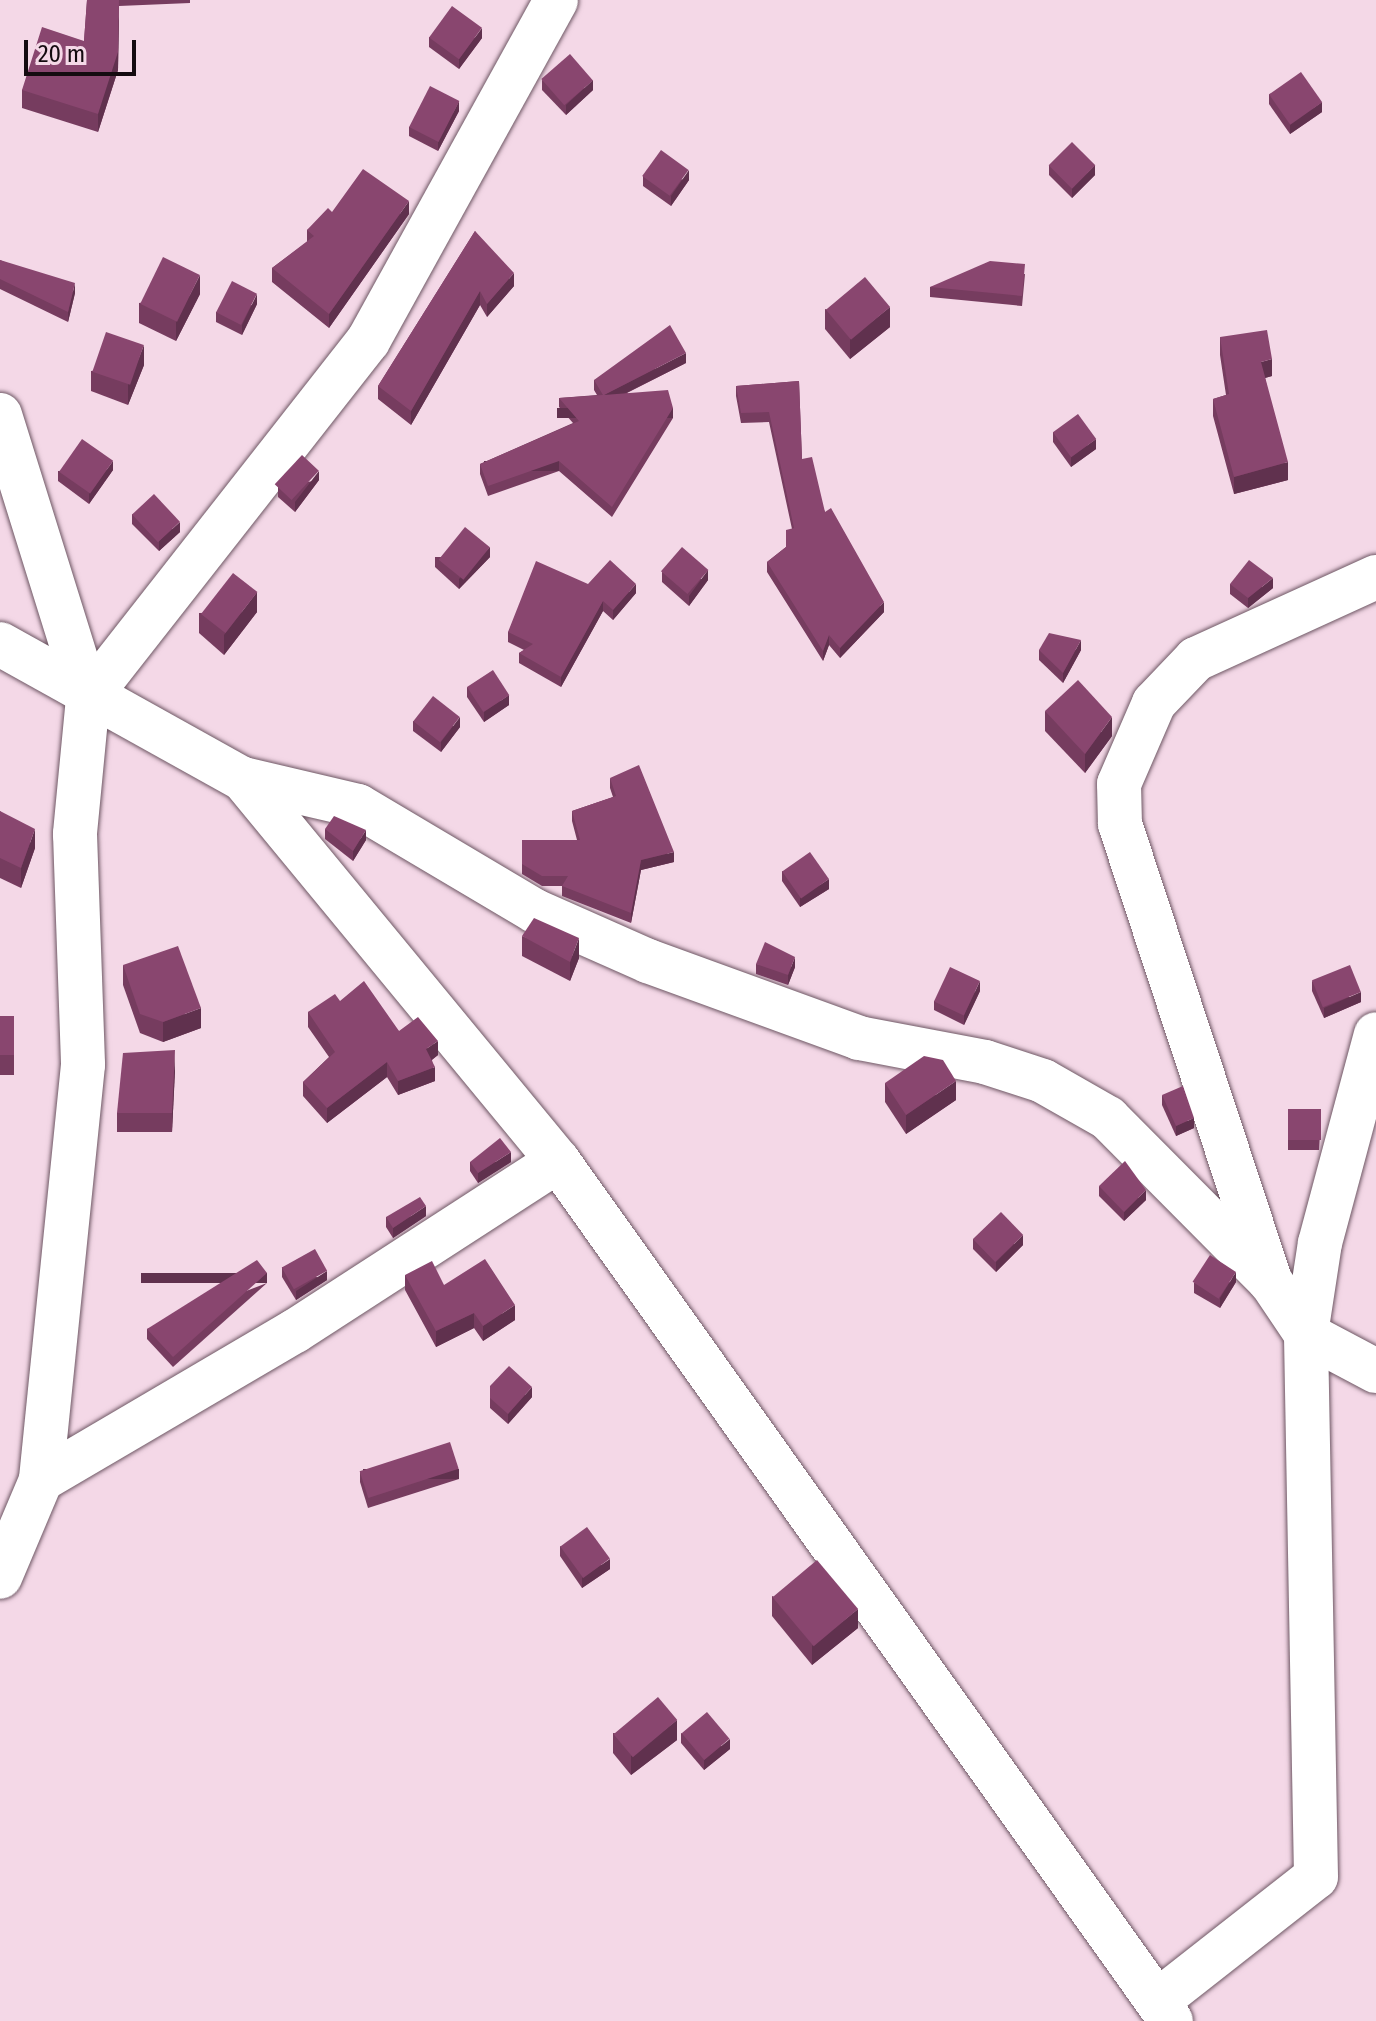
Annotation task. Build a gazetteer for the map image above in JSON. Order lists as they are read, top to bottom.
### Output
{
  "scale_bar": "20 m"
}
